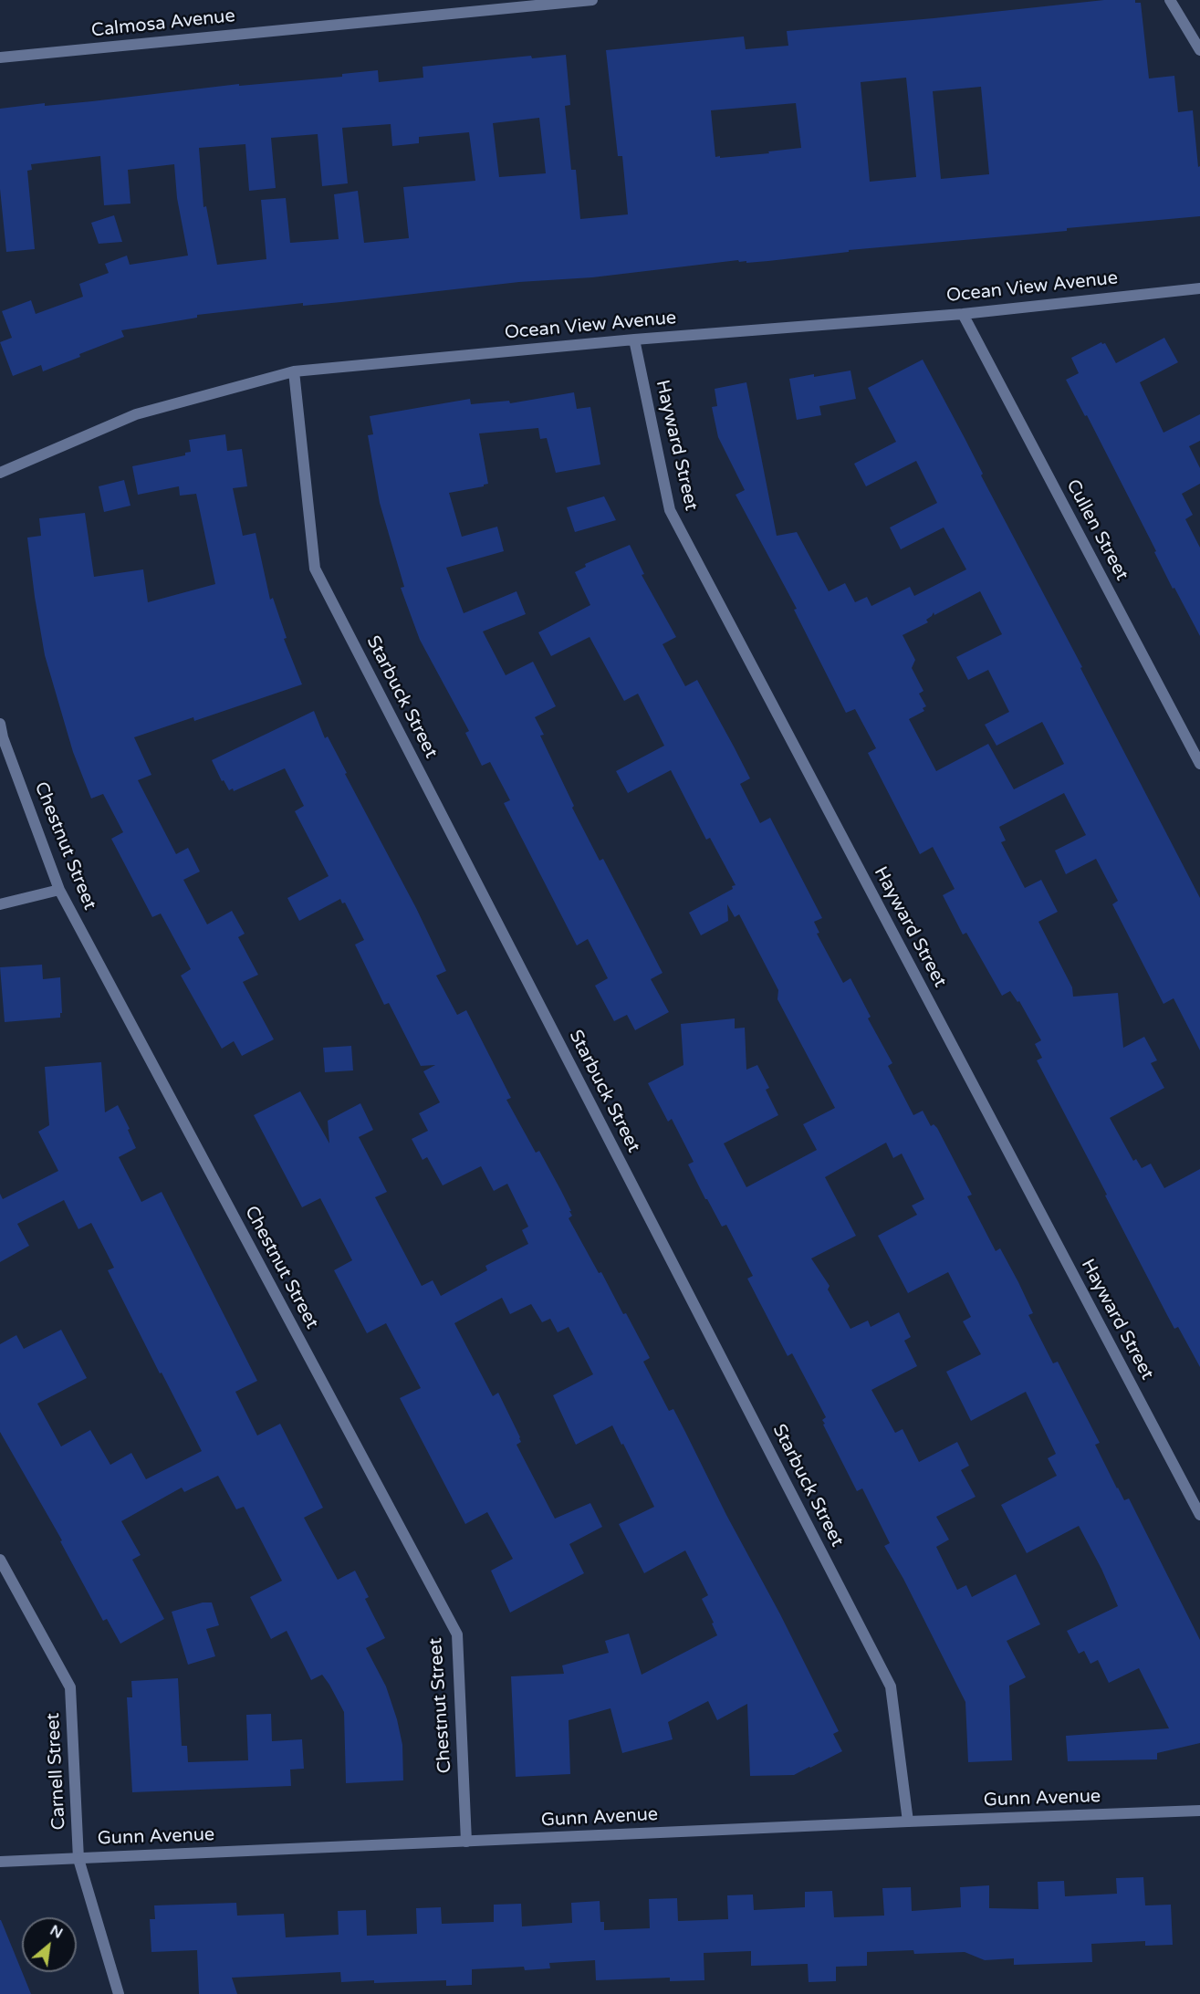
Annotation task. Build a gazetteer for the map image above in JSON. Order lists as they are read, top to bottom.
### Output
{
  "streets": {
    "street": [
      "Calmosa Avenue",
      "Ocean View Avenue",
      "Hayward Street",
      "Cullen Street",
      "Starbuck Street",
      "Chestnut Street",
      "Carnell Street",
      "Gunn Avenue"
    ]
  },
  "crossings": [
    ["Ocean View Avenue", "Hayward Street"],
    ["Ocean View Avenue", "Cullen Street"],
    ["Ocean View Avenue", "Starbuck Street"],
    ["Starbuck Street", "Gunn Avenue"],
    ["Chestnut Street", "Gunn Avenue"],
    ["Carnell Street", "Gunn Avenue"]
  ],
  "north": "top right"
}
